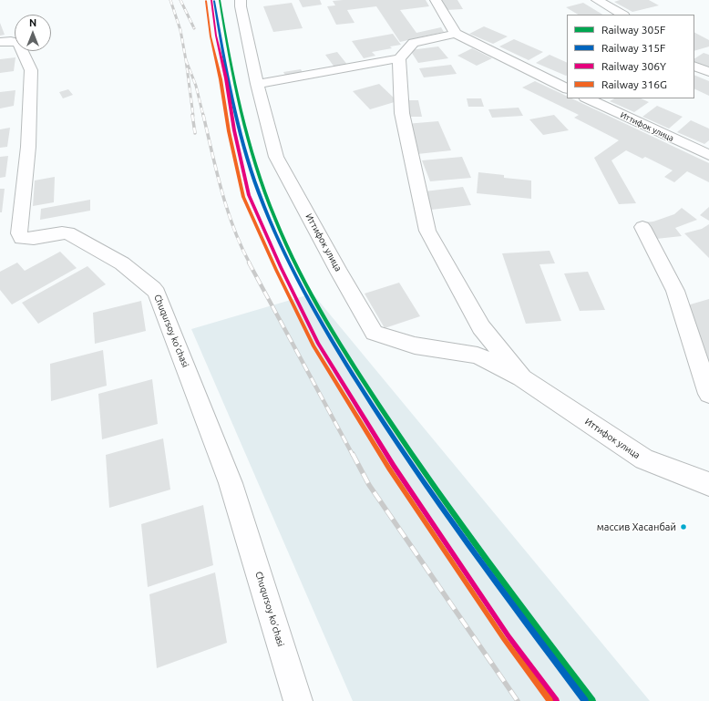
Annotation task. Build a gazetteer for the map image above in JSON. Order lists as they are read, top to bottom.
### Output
{
  "streets": {
    "street": ["Иттифок улица", "Chuqursoy ko'chasi"]
  },
  "places": ["массив Хасанбай"],
  "lines": [
    "rail line 305F",
    "rail line 306Y",
    "rail line 315F",
    "rail line 316G"
  ],
  "legend": [
    "Railway 305F",
    "Railway 315F",
    "Railway 306Y",
    "Railway 316G"
  ],
  "north": "top"
}
